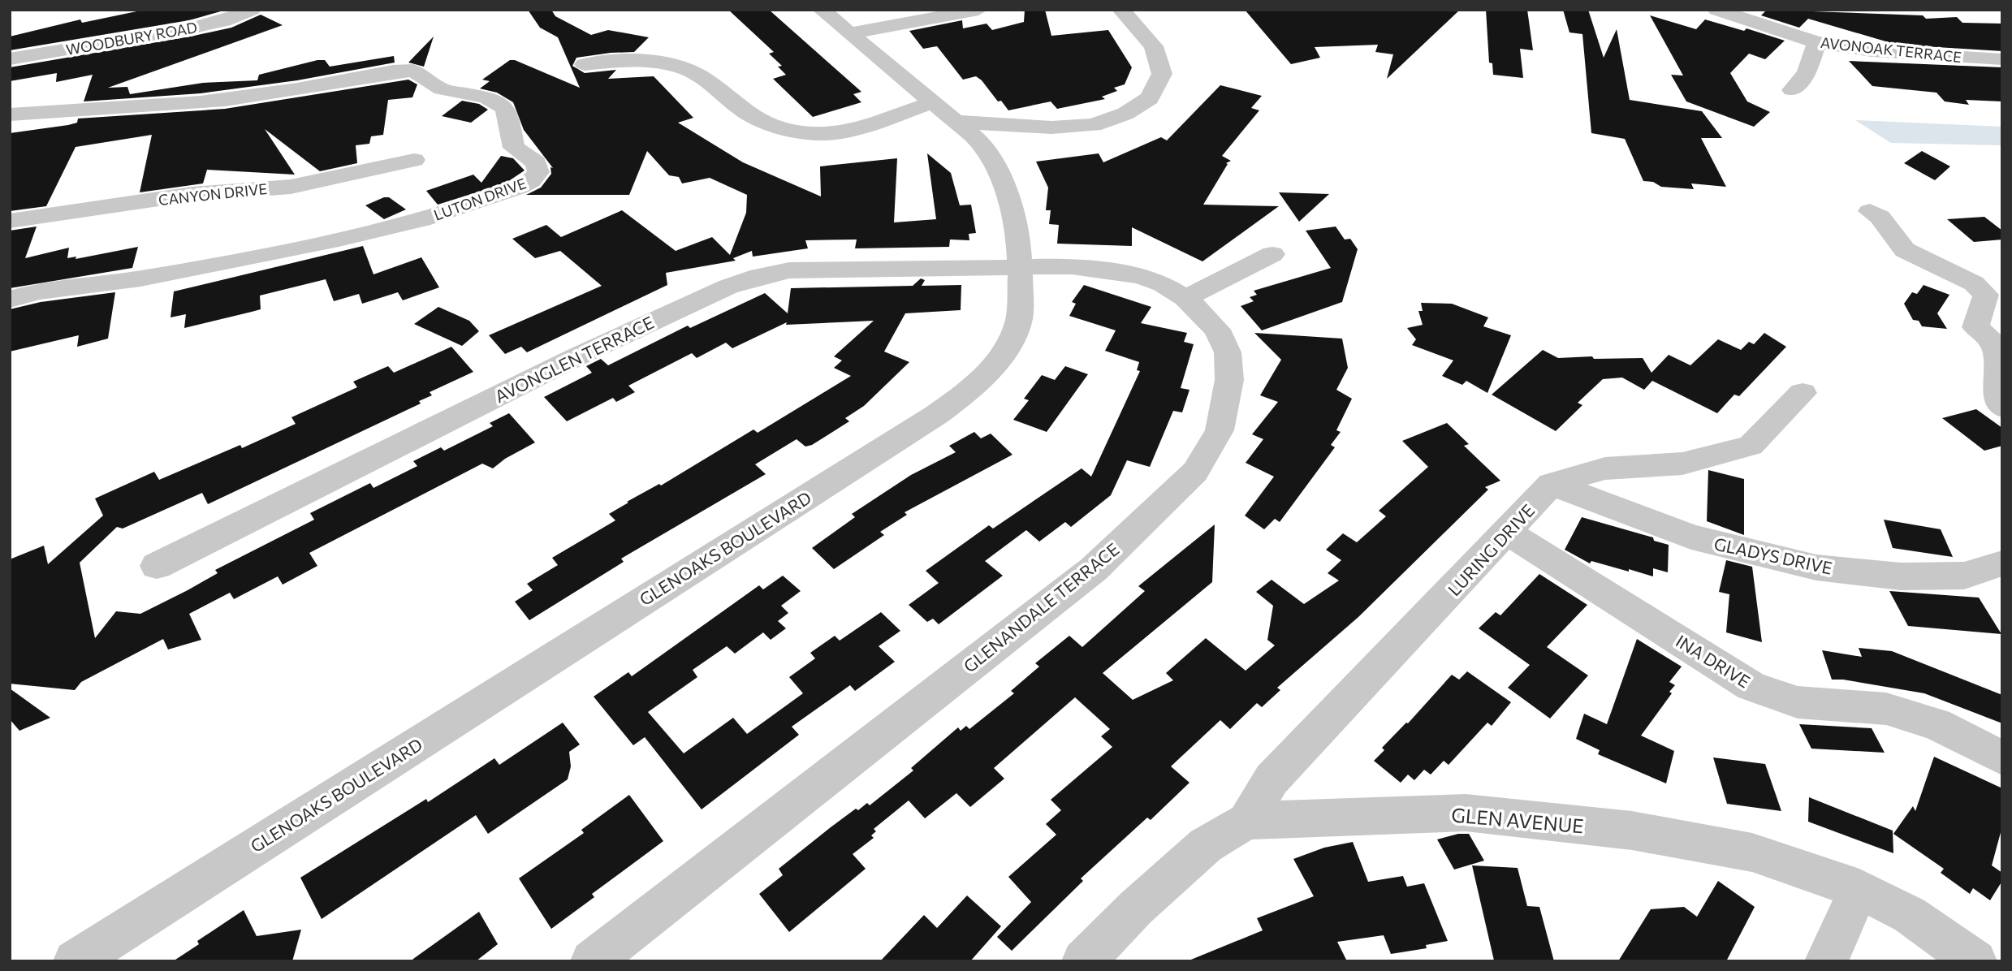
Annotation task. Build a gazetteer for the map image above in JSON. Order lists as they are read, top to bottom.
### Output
{
  "streets": {
    "street": [
      "WOODBURY ROAD",
      "AVONOAK TERRACE",
      "CANYON DRIVE",
      "LUTON DRIVE",
      "AVONGLEN TERRACE",
      "GLENOAKS BOULEVARD",
      "LURING DRIVE",
      "GLADYS DRIVE",
      "GLENANDALE TERRACE",
      "INA DRIVE",
      "GLEN AVENUE"
    ]
  },
  "crossings": [
    ["AVONGLEN TERRACE", "GLENOAKS BOULEVARD"],
    ["AVONGLEN TERRACE", "GLENANDALE TERRACE"],
    ["GLENOAKS BOULEVARD", "GLENANDALE TERRACE"],
    ["LURING DRIVE", "GLADYS DRIVE"],
    ["LURING DRIVE", "INA DRIVE"],
    ["LURING DRIVE", "GLEN AVENUE"]
  ]
}
